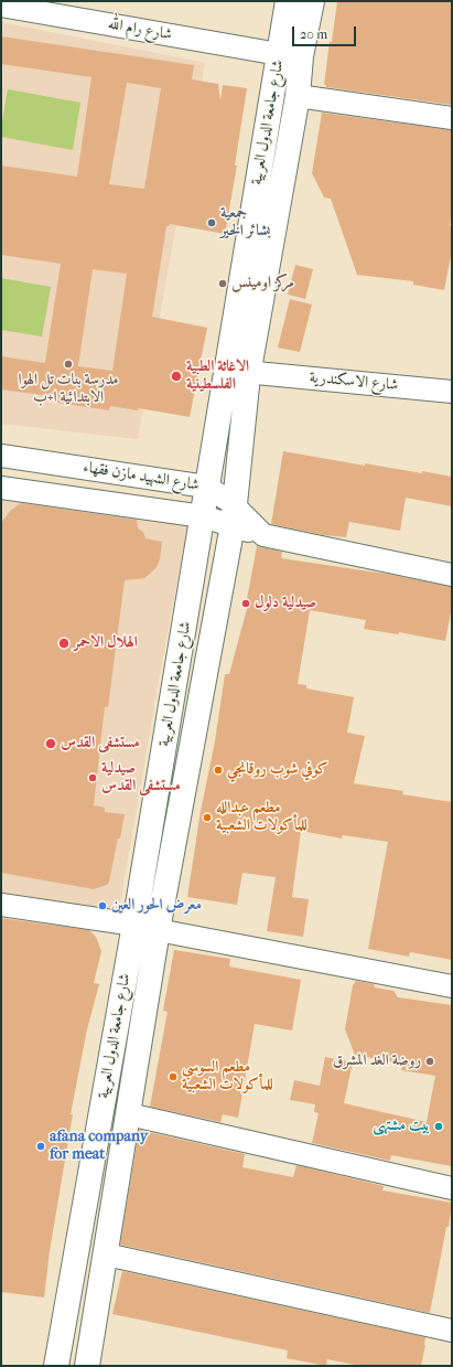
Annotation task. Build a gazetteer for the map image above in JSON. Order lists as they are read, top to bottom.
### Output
{
  "streets": {
    "main road": ["شارع جامعة الدول العربية"],
    "street": ["شارع رام الله", "شارع الاسكندرية", "شارع الشهيد مازن فقهاء"]
  },
  "crossings": [
    ["شارع رام الله", "شارع جامعة الدول العربية"],
    ["شارع جامعة الدول العربية", "شارع الشهيد مازن فقهاء"]
  ],
  "places": [
    "جمعية بشائر الخير",
    "مركز اومينس",
    "مدرسة بنات تل الهوا الابتدائية ا+ب",
    "الاغاثة الطبية الفلسطينية",
    "صيدلية دلول",
    "الهلال الاحمر",
    "مستشفى القدس",
    "كوفي شوب روقانجي",
    "صيدلية مستشفى القدس",
    "مطعم عبدالله للمأكولات الشعبية",
    "معرض الحور العين",
    "روضة الغد المشرق",
    "مطعم السوسي للمأكولات الشعبية",
    "بيت مشتهى",
    "afana company for meat"
  ],
  "scale_bar": "20 m"
}
